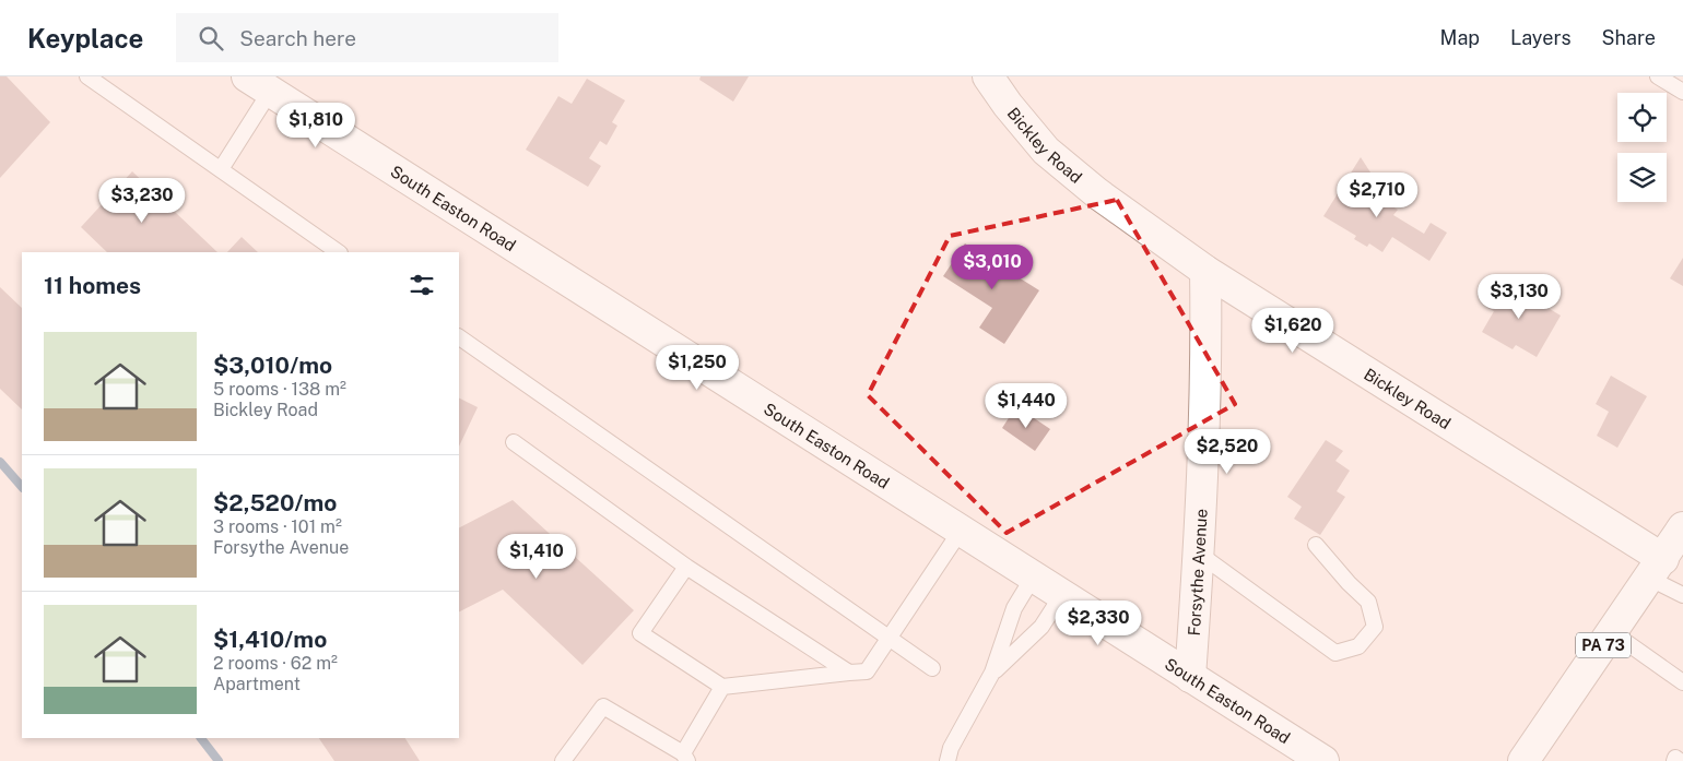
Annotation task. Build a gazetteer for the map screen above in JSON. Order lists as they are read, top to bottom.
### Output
{
  "streets": {
    "main road": [
      "Bickley Road",
      "South Easton Road",
      "Forsythe Avenue",
      "PA 73"
    ]
  },
  "crossings": [
    ["Bickley Road", "Forsythe Avenue"],
    ["Bickley Road", "PA 73"],
    ["South Easton Road", "Forsythe Avenue"]
  ],
  "page": {
    "header": "Keyplace",
    "search": "Search here",
    "nav": ["Map", "Layers", "Share"],
    "price": [
      "$1,810",
      "$2,710",
      "$3,230",
      "$3,010",
      "$3,130",
      "$1,620",
      "$1,250",
      "$1,440",
      "$2,520",
      "$1,410",
      "$2,330"
    ],
    "heading": "11 homes",
    "list": [
      {
        "name": "$3,010/mo",
        "note": "5 rooms · 138 m² · Bickley Road"
      },
      {
        "name": "$2,520/mo",
        "note": "3 rooms · 101 m² · Forsythe Avenue"
      },
      {
        "name": "$1,410/mo",
        "note": "2 rooms · 62 m² · Apartment"
      }
    ]
  }
}
